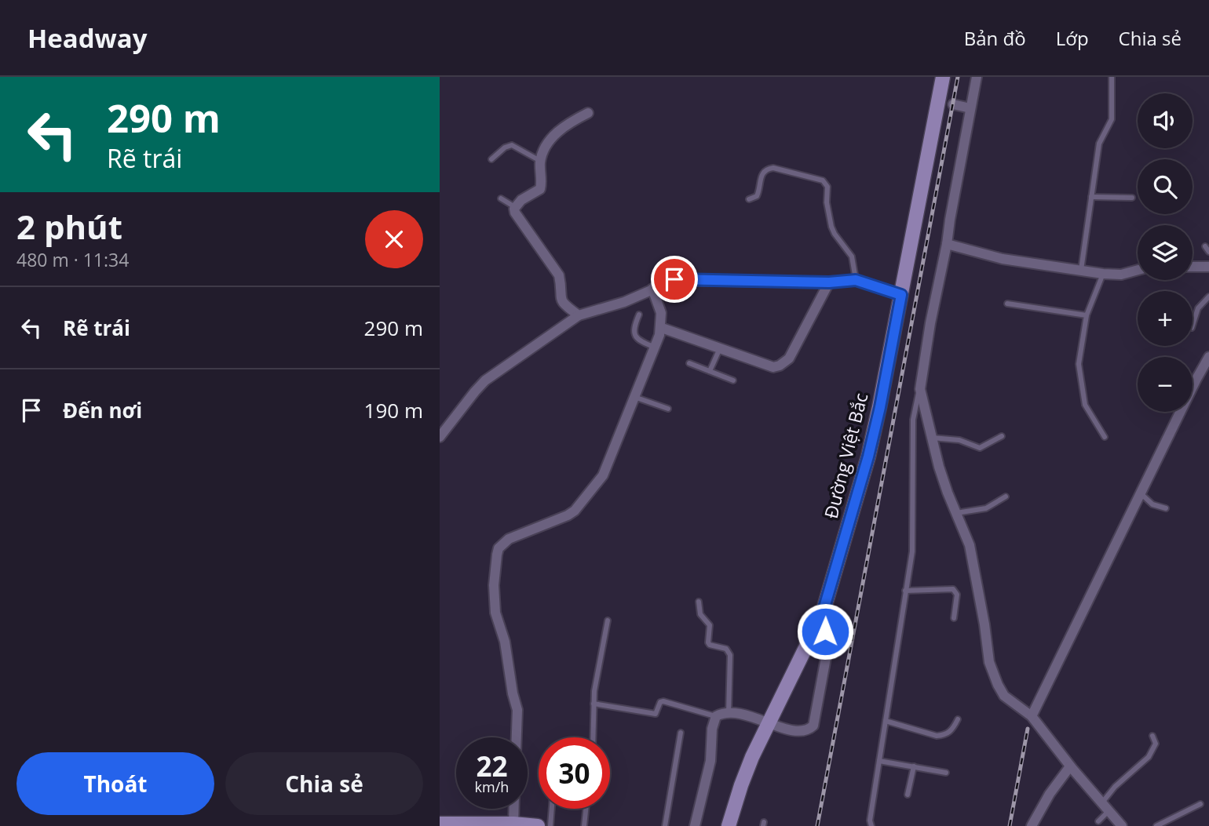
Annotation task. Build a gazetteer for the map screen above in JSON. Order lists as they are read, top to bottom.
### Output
{
  "streets": {
    "main road": ["Đường Việt Bắc"]
  },
  "page": {
    "header": "Headway",
    "nav": ["Bản đồ", "Lớp", "Chia sẻ"],
    "turn": ["290 m", "Rẽ trái"],
    "map_buttons": ["+", "−"],
    "heading": ["2 phút", "480 m · 11:34"],
    "list": [
      {
        "name": "Rẽ trái",
        "value": "290 m"
      },
      {
        "name": "Đến nơi",
        "value": "190 m"
      }
    ],
    "speed": "22 km/h",
    "limit": "30",
    "buttons": ["Thoát", "Chia sẻ"]
  }
}
